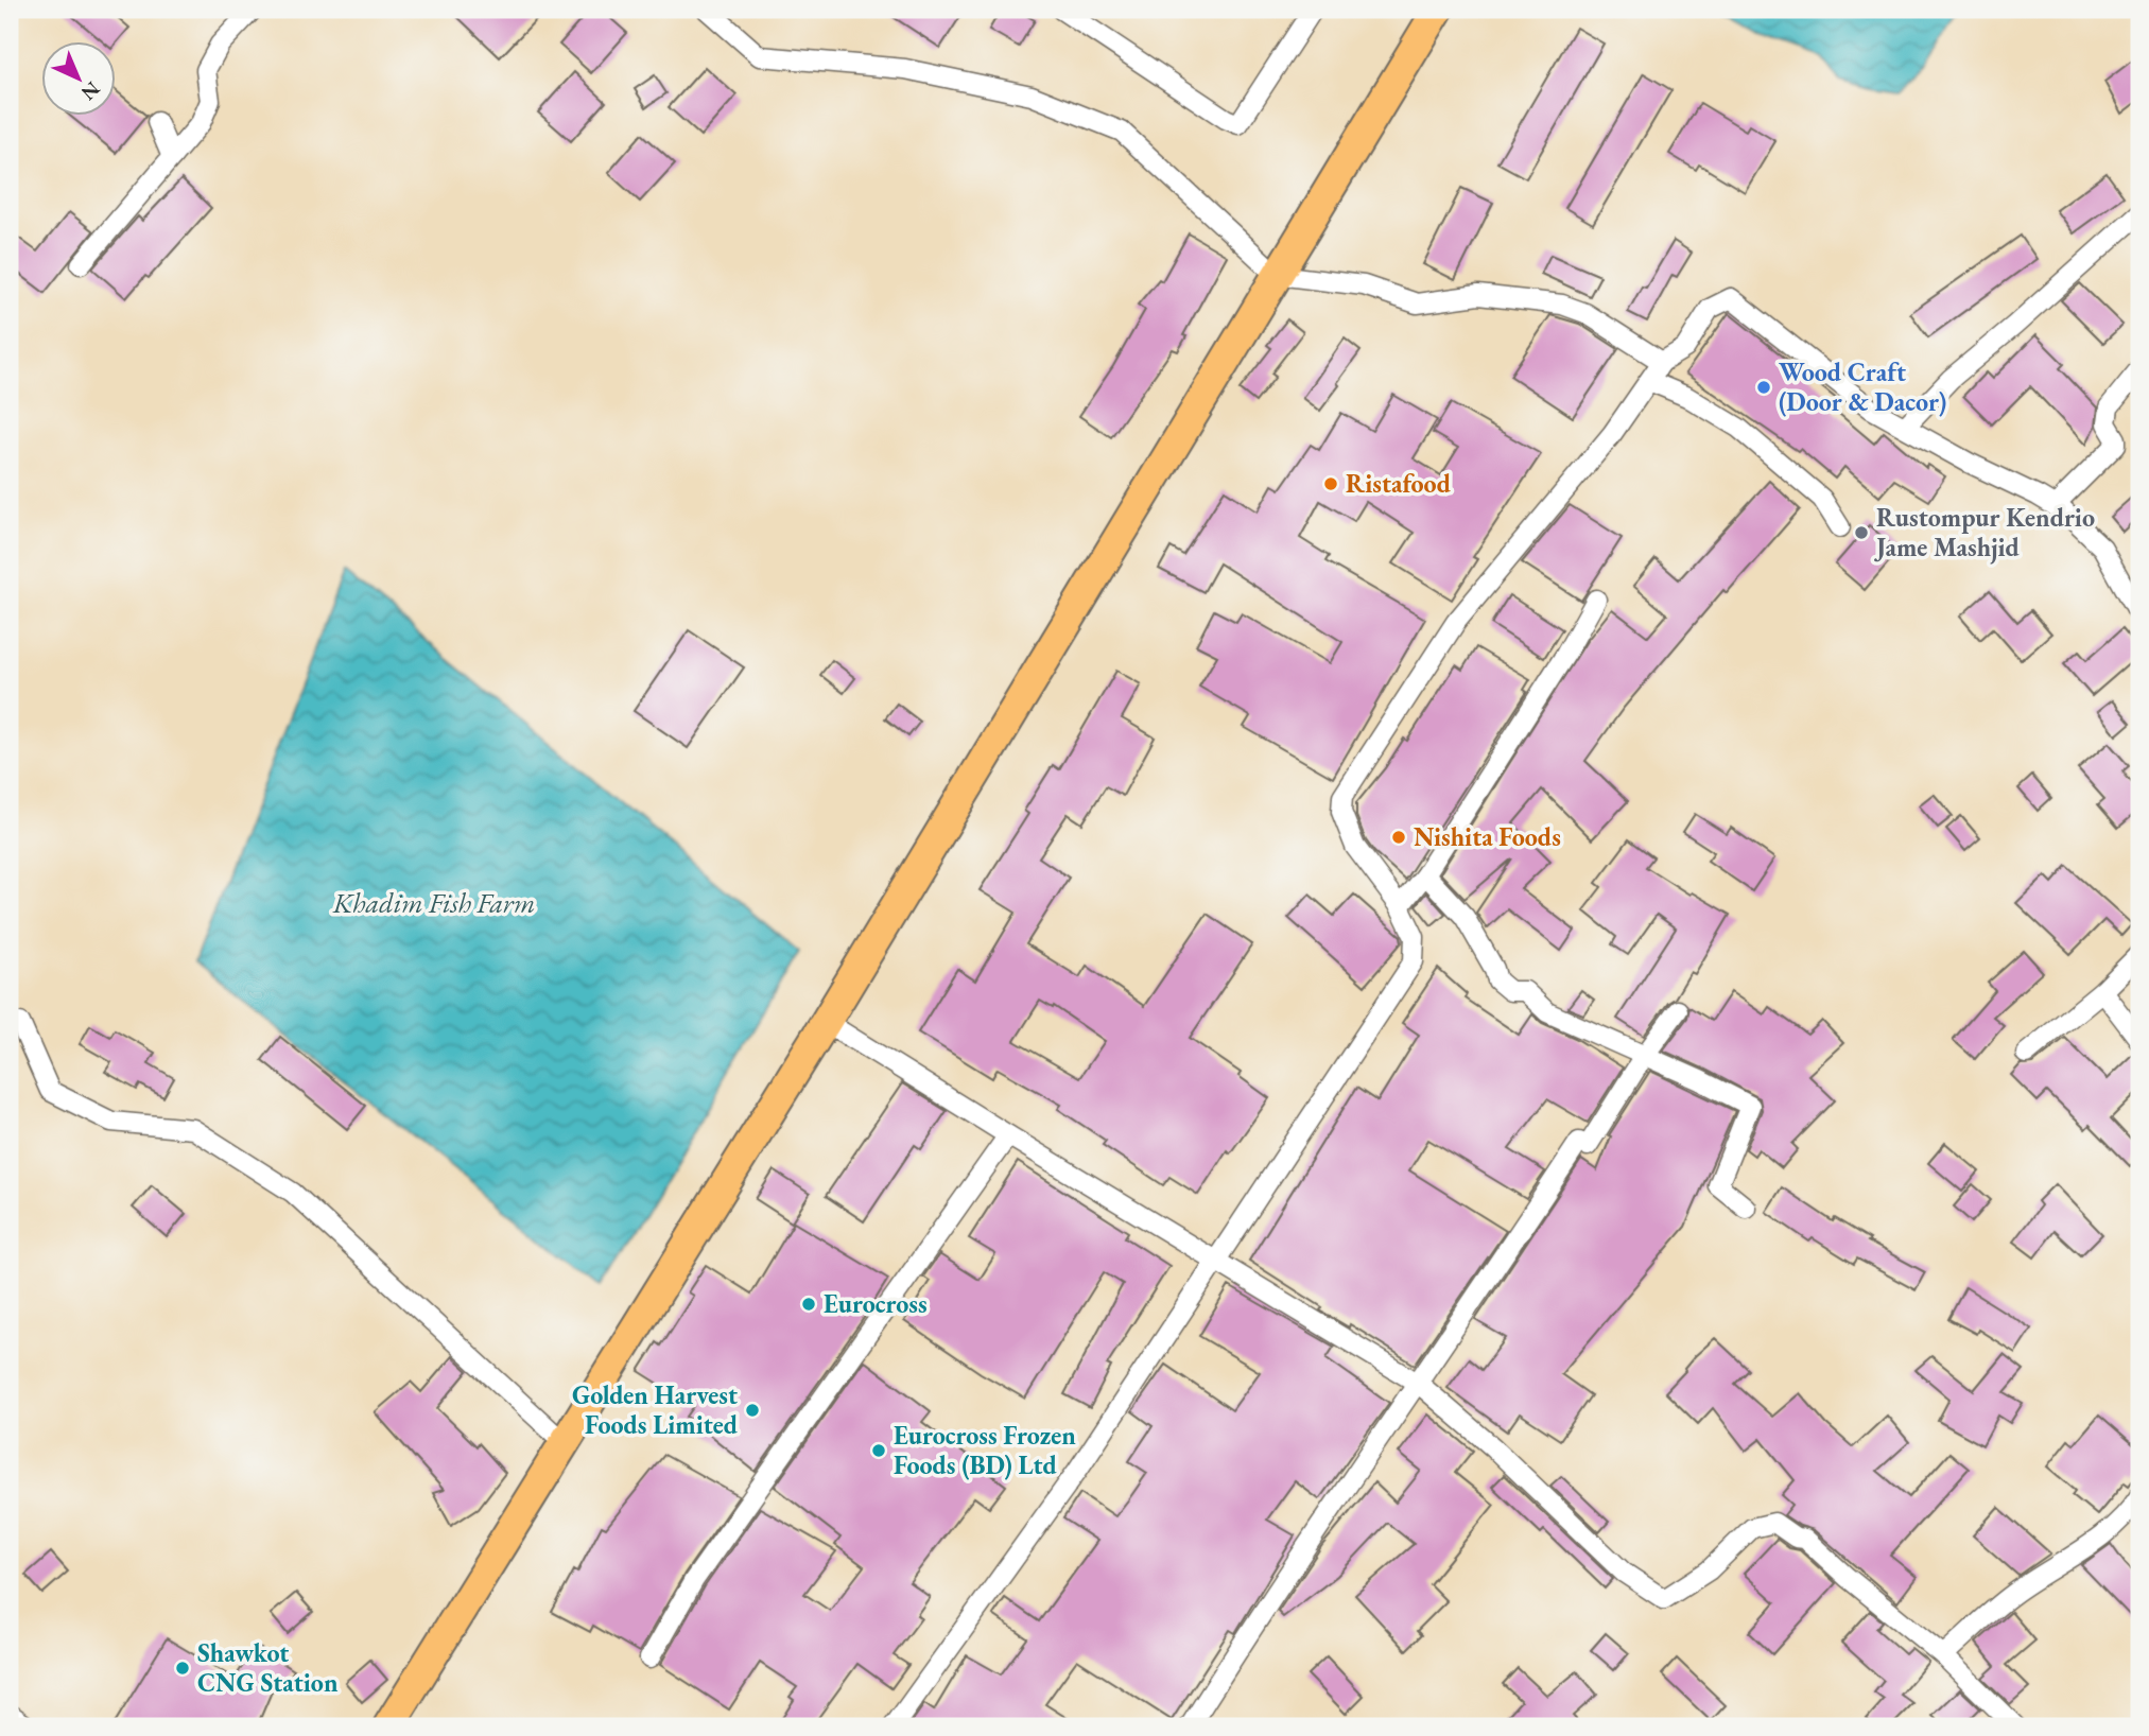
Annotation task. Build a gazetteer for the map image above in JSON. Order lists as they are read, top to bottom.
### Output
{
  "water": ["Khadim Fish Farm"],
  "places": [
    "Wood Craft (Door & Dacor)",
    "Ristafood",
    "Rustompur Kendrio Jame Mashjid",
    "Nishita Foods",
    "Eurocross",
    "Golden Harvest Foods Limited",
    "Eurocross Frozen Foods (BD) Ltd",
    "Shawkot CNG Station"
  ],
  "north": "bottom right"
}
